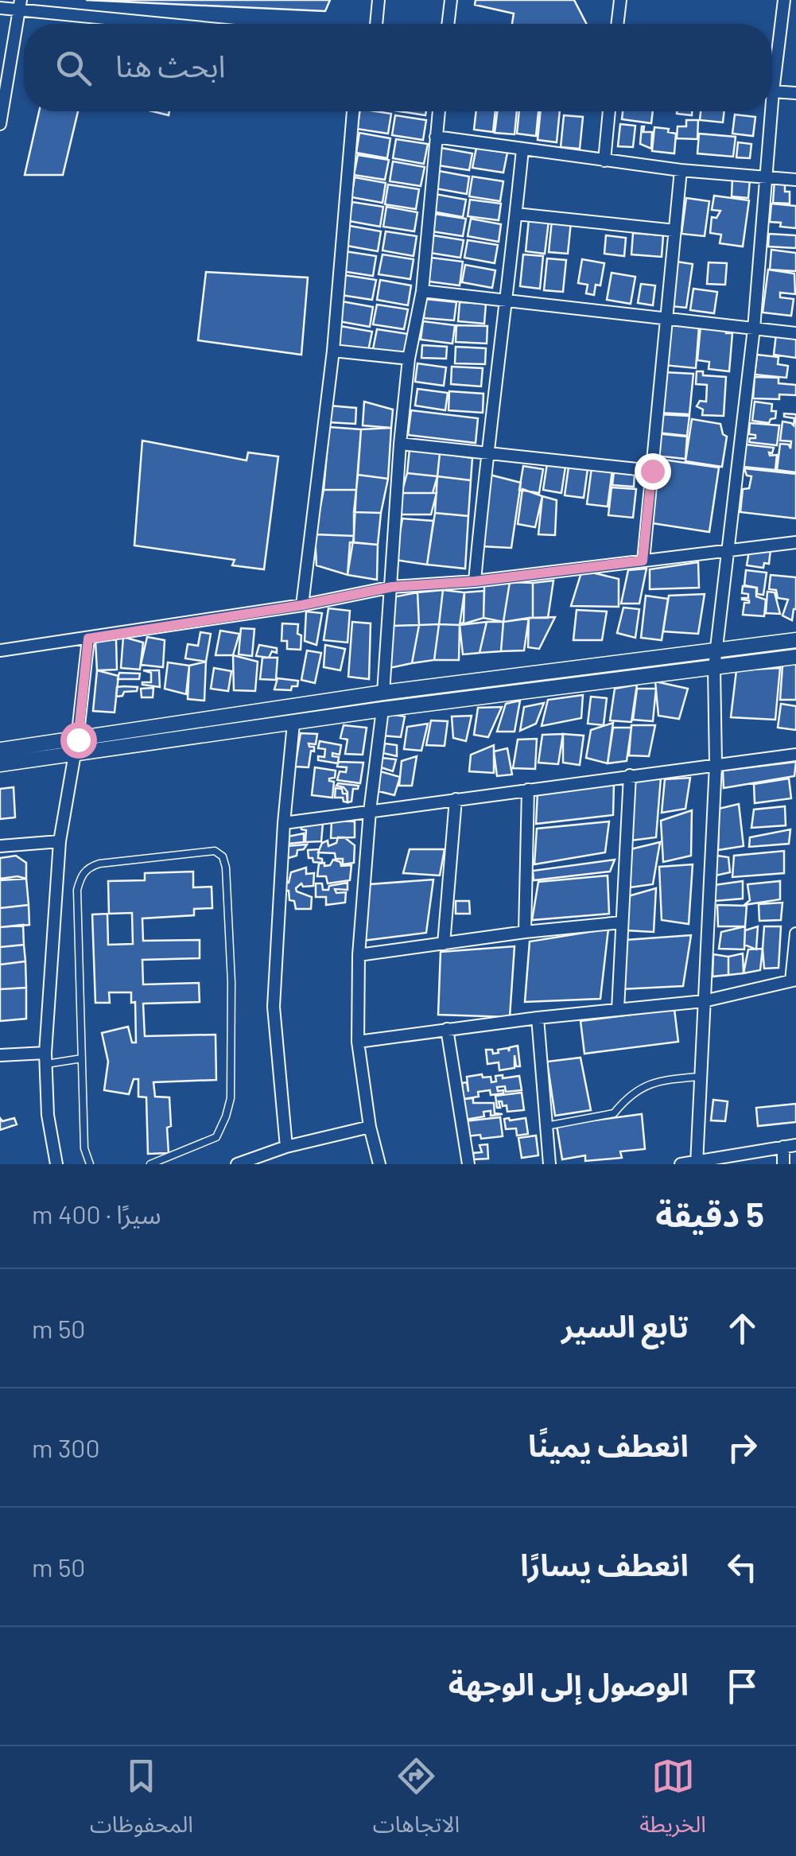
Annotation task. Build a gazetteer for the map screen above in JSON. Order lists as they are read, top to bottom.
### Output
{
  "page": {
    "search": "ابحث هنا",
    "heading": ["5 دقيقة", "سيرًا · 400 m"],
    "list": [
      ["تابع السير", "50 m"],
      ["انعطف يمينًا", "300 m"],
      ["انعطف يسارًا", "50 m"],
      "الوصول إلى الوجهة"
    ],
    "nav": ["الخريطة", "الاتجاهات", "المحفوظات"]
  }
}
